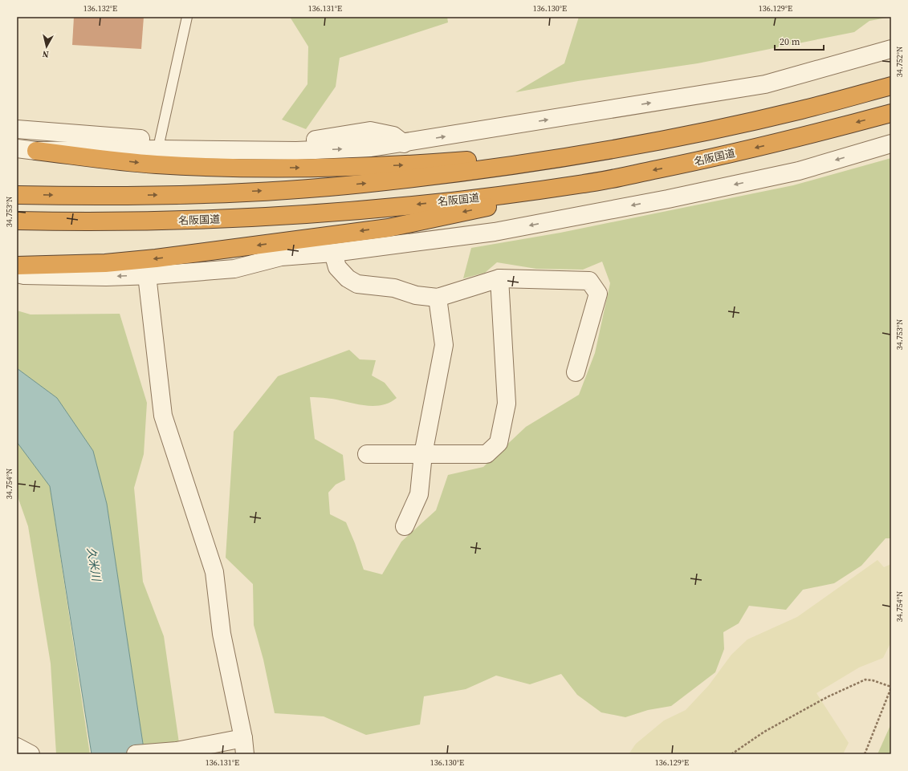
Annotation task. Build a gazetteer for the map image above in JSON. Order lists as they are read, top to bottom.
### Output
{
  "streets": {
    "highway": ["名阪国道"]
  },
  "water": ["久米川"],
  "scale_bar": "20 m",
  "north": "bottom",
  "coordinates": [
    "136.132°E",
    "136.131°E",
    "136.130°E",
    "136.129°E",
    "34.752°N",
    "34.753°N",
    "34.754°N"
  ]
}
